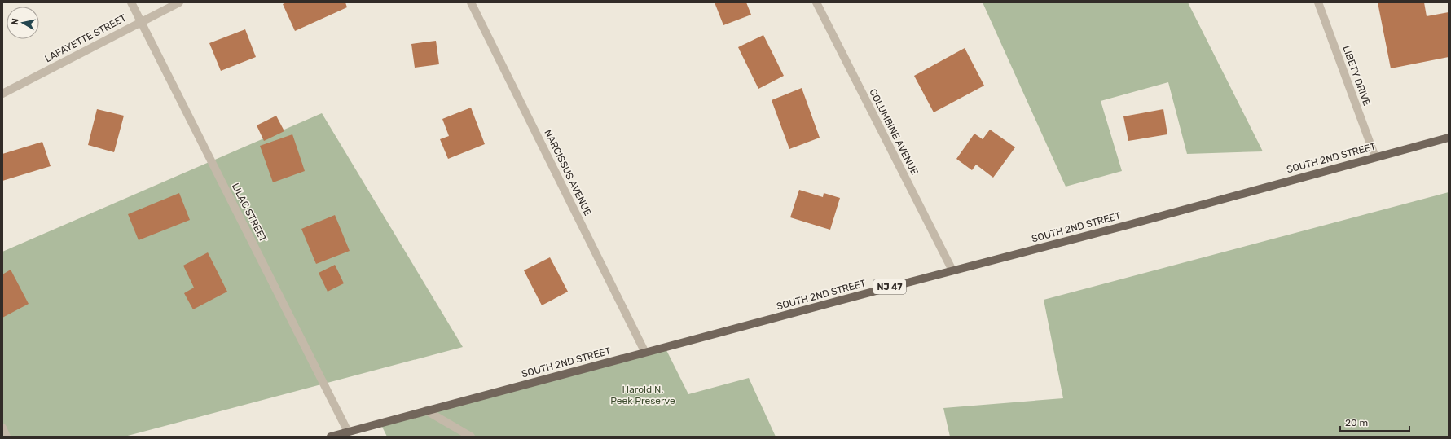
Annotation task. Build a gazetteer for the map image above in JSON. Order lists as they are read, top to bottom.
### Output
{
  "streets": {
    "main road": ["SOUTH 2ND STREET", "NJ 47"],
    "street": [
      "LAFAYETTE STREET",
      "LIBETY DRIVE",
      "COLUMBINE AVENUE",
      "NARCISSUS AVENUE",
      "LILAC STREET"
    ]
  },
  "crossings": [
    ["LAFAYETTE STREET", "LILAC STREET"],
    ["LIBETY DRIVE", "SOUTH 2ND STREET"],
    ["COLUMBINE AVENUE", "SOUTH 2ND STREET"],
    ["SOUTH 2ND STREET", "NARCISSUS AVENUE"],
    ["SOUTH 2ND STREET", "LILAC STREET"]
  ],
  "parks": ["Harold N. Peek Preserve"],
  "scale_bar": "20 m",
  "north": "left"
}
